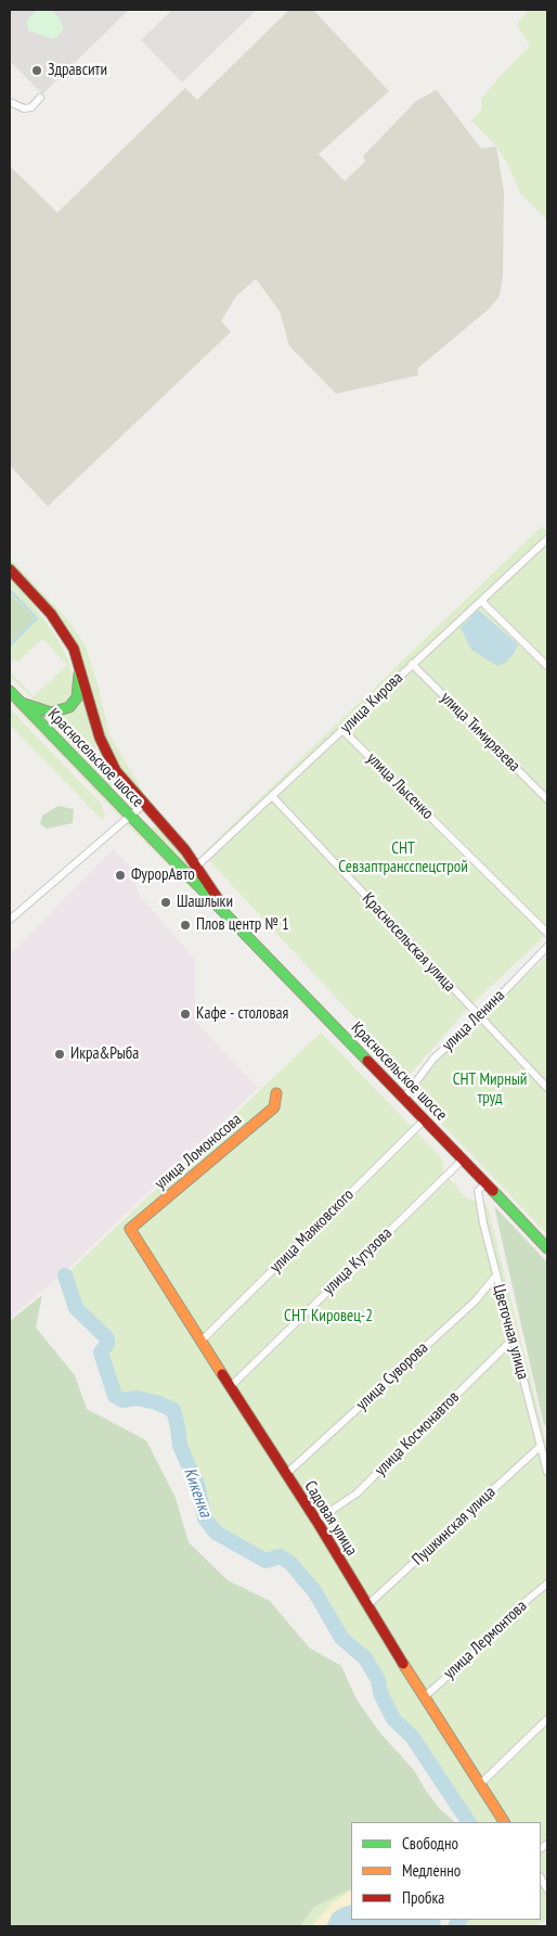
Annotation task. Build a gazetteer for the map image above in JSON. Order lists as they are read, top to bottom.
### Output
{
  "streets": {
    "main road": ["Красносельское шоссе", "улица Ломоносова", "Садовая улица"],
    "street": [
      "улица Кирова",
      "улица Тимирязева",
      "улица Лысенко",
      "Красносельская улица",
      "улица Ленина",
      "улица Маяковского",
      "улица Кутузова",
      "Цветочная улица",
      "улица Суворова",
      "улица Космонавтов",
      "Пушкинская улица",
      "улица Лермонтова"
    ]
  },
  "crossings": [
    ["улица Кирова", "улица Тимирязева"],
    ["улица Кирова", "Красносельское шоссе"],
    ["улица Кирова", "улица Лысенко"],
    ["улица Кирова", "Красносельская улица"],
    ["Красносельское шоссе", "улица Ленина"],
    ["Красносельское шоссе", "улица Маяковского"],
    ["Красносельское шоссе", "улица Кутузова"],
    ["Красносельское шоссе", "Цветочная улица"],
    ["Красносельская улица", "улица Ленина"],
    ["улица Ломоносова", "Садовая улица"],
    ["улица Маяковского", "Садовая улица"],
    ["улица Кутузова", "Садовая улица"],
    ["Цветочная улица", "улица Суворова"],
    ["Цветочная улица", "улица Космонавтов"],
    ["Цветочная улица", "Пушкинская улица"],
    ["улица Суворова", "Садовая улица"],
    ["улица Космонавтов", "Садовая улица"],
    ["Садовая улица", "Пушкинская улица"],
    ["Садовая улица", "улица Лермонтова"]
  ],
  "water": ["Кикенка"],
  "parks": ["СНТ Севзаптрансспецстрой", "СНТ Мирный труд", "СНТ Кировец-2"],
  "places": [
    "Здравсити",
    "ФурорАвто",
    "Шашлыки",
    "Плов центр № 1",
    "Кафе - столовая",
    "Икра&Рыба"
  ],
  "legend": ["Свободно", "Медленно", "Пробка"]
}
